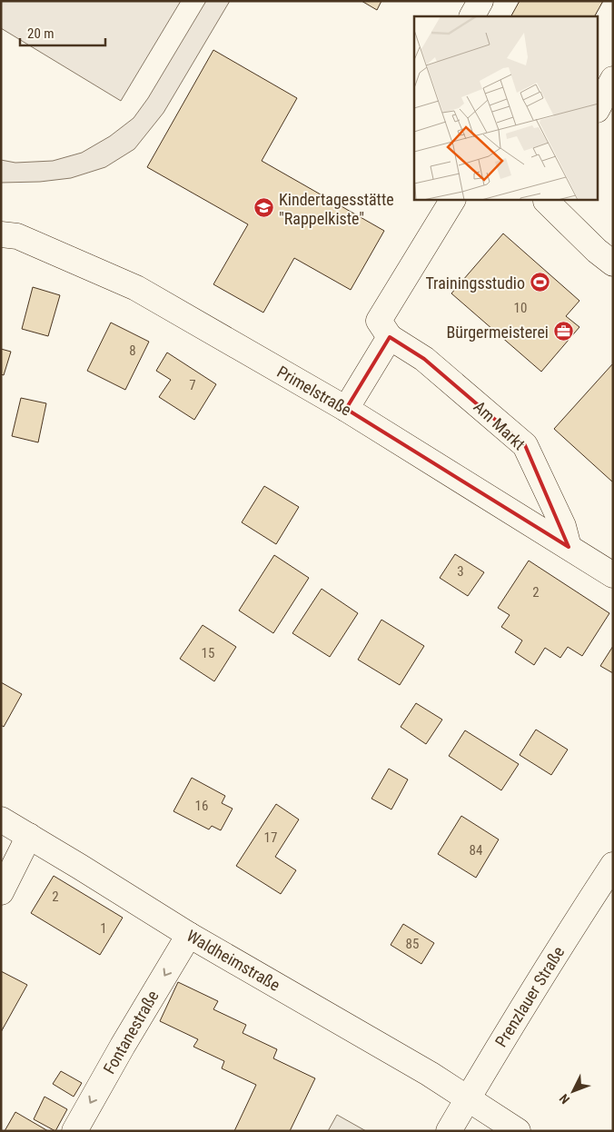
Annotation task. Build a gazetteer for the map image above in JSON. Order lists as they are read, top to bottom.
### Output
{
  "streets": {
    "street": [
      "Primelstraße",
      "Am Markt",
      "Waldheimstraße",
      "Prenzlauer Straße",
      "Fontanestraße"
    ]
  },
  "crossings": [
    ["Primelstraße", "Am Markt"],
    ["Waldheimstraße", "Prenzlauer Straße"],
    ["Waldheimstraße", "Fontanestraße"]
  ],
  "one_way": ["Fontanestraße"],
  "places": {
    "school or university": ["Kindertagesstätte \"Rappelkiste\""],
    "sports": ["Trainingsstudio"],
    "office": ["Bürgermeisterei"]
  },
  "house_numbers": [
    "10",
    "8",
    "7",
    "3",
    "2",
    "15",
    "16",
    "17",
    "84",
    "2",
    "1",
    "85"
  ],
  "scale_bar": "20 m",
  "north": "bottom left"
}
